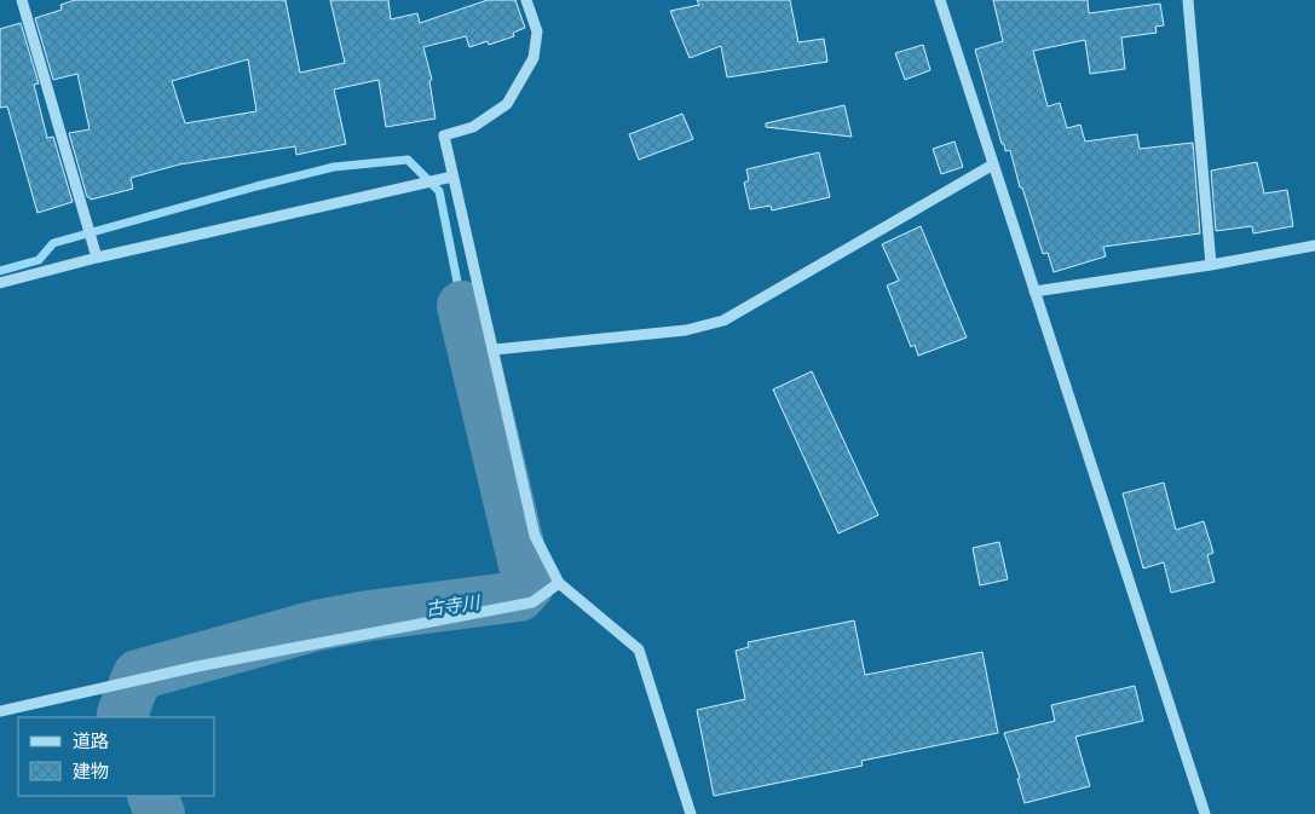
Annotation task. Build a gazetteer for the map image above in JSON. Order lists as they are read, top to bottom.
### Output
{
  "water": ["古寺川"],
  "legend": ["道路", "建物"]
}
